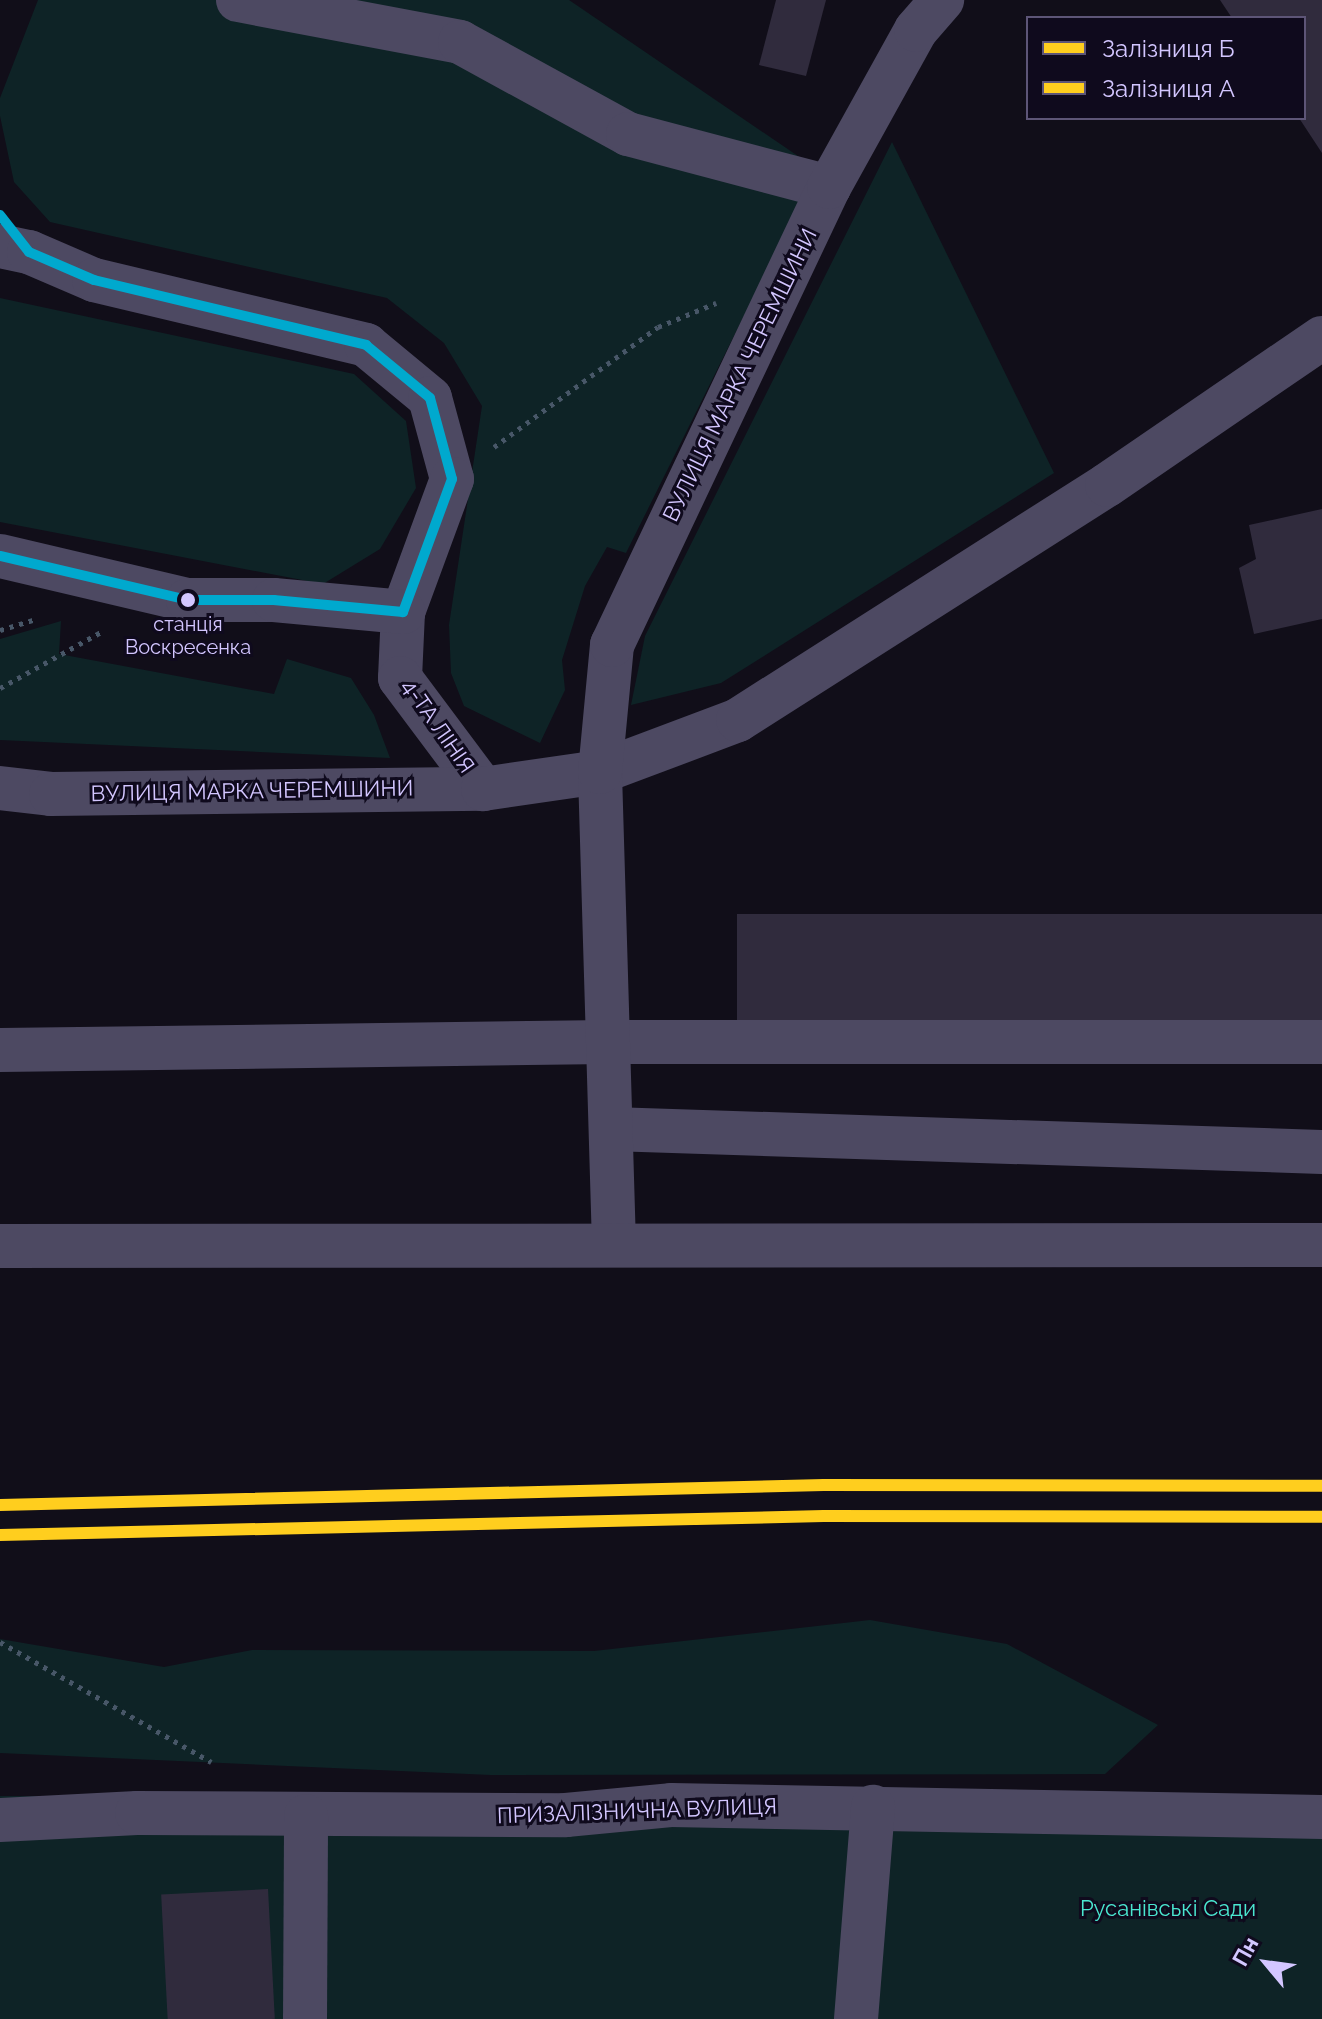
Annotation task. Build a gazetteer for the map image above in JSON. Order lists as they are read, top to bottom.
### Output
{
  "streets": {
    "street": ["ВУЛИЦЯ МАРКА ЧЕРЕМШИНИ", "4-ТА ЛІНІЯ", "ПРИЗАЛІЗНИЧНА ВУЛИЦЯ"]
  },
  "crossings": [
    ["ВУЛИЦЯ МАРКА ЧЕРЕМШИНИ", "4-ТА ЛІНІЯ"]
  ],
  "parks": ["Русанівські Сади"],
  "places": ["станція Воскресенка"],
  "lines": ["rail line Б", "rail line A"],
  "legend": ["Залізниця Б", "Залізниця A"],
  "north": "top left"
}
